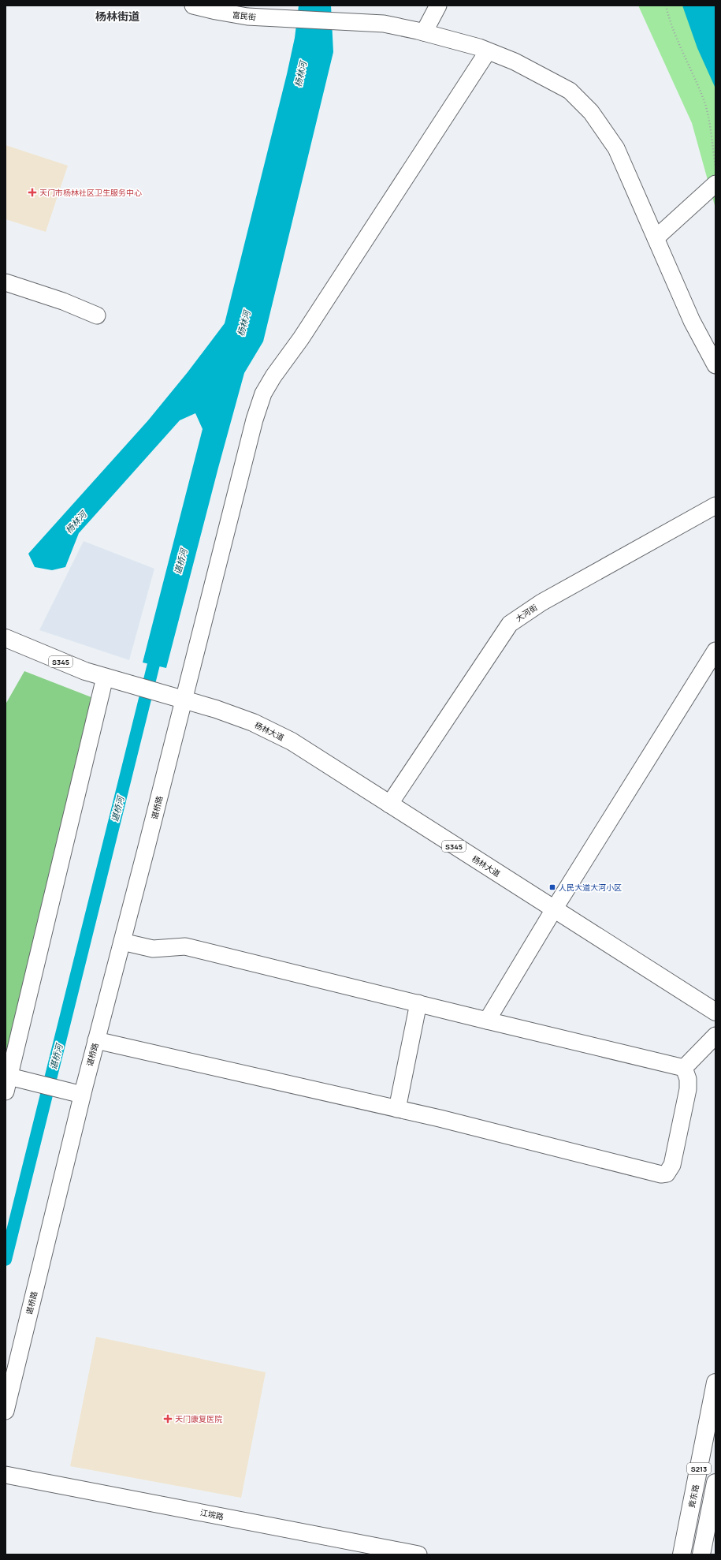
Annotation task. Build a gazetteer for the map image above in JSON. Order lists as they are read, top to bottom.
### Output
{
  "streets": {
    "main road": [
      "S345",
      "杨林大道",
      "S213",
      "竟东路"
    ],
    "street": [
      "富民街",
      "大河街",
      "谌桥路",
      "江垸路"
    ]
  },
  "crossings": [
    ["富民街", "谌桥路"],
    ["大河街", "杨林大道"],
    ["S345", "杨林大道"],
    ["S345", "谌桥路"],
    ["杨林大道", "谌桥路"]
  ],
  "districts": ["杨林街道"],
  "water": ["杨林河", "谌桥河"],
  "places": {
    "health": ["天门市杨林社区卫生服务中心", "天门康复医院"],
    "transit": ["人民大道大河小区"]
  }
}
